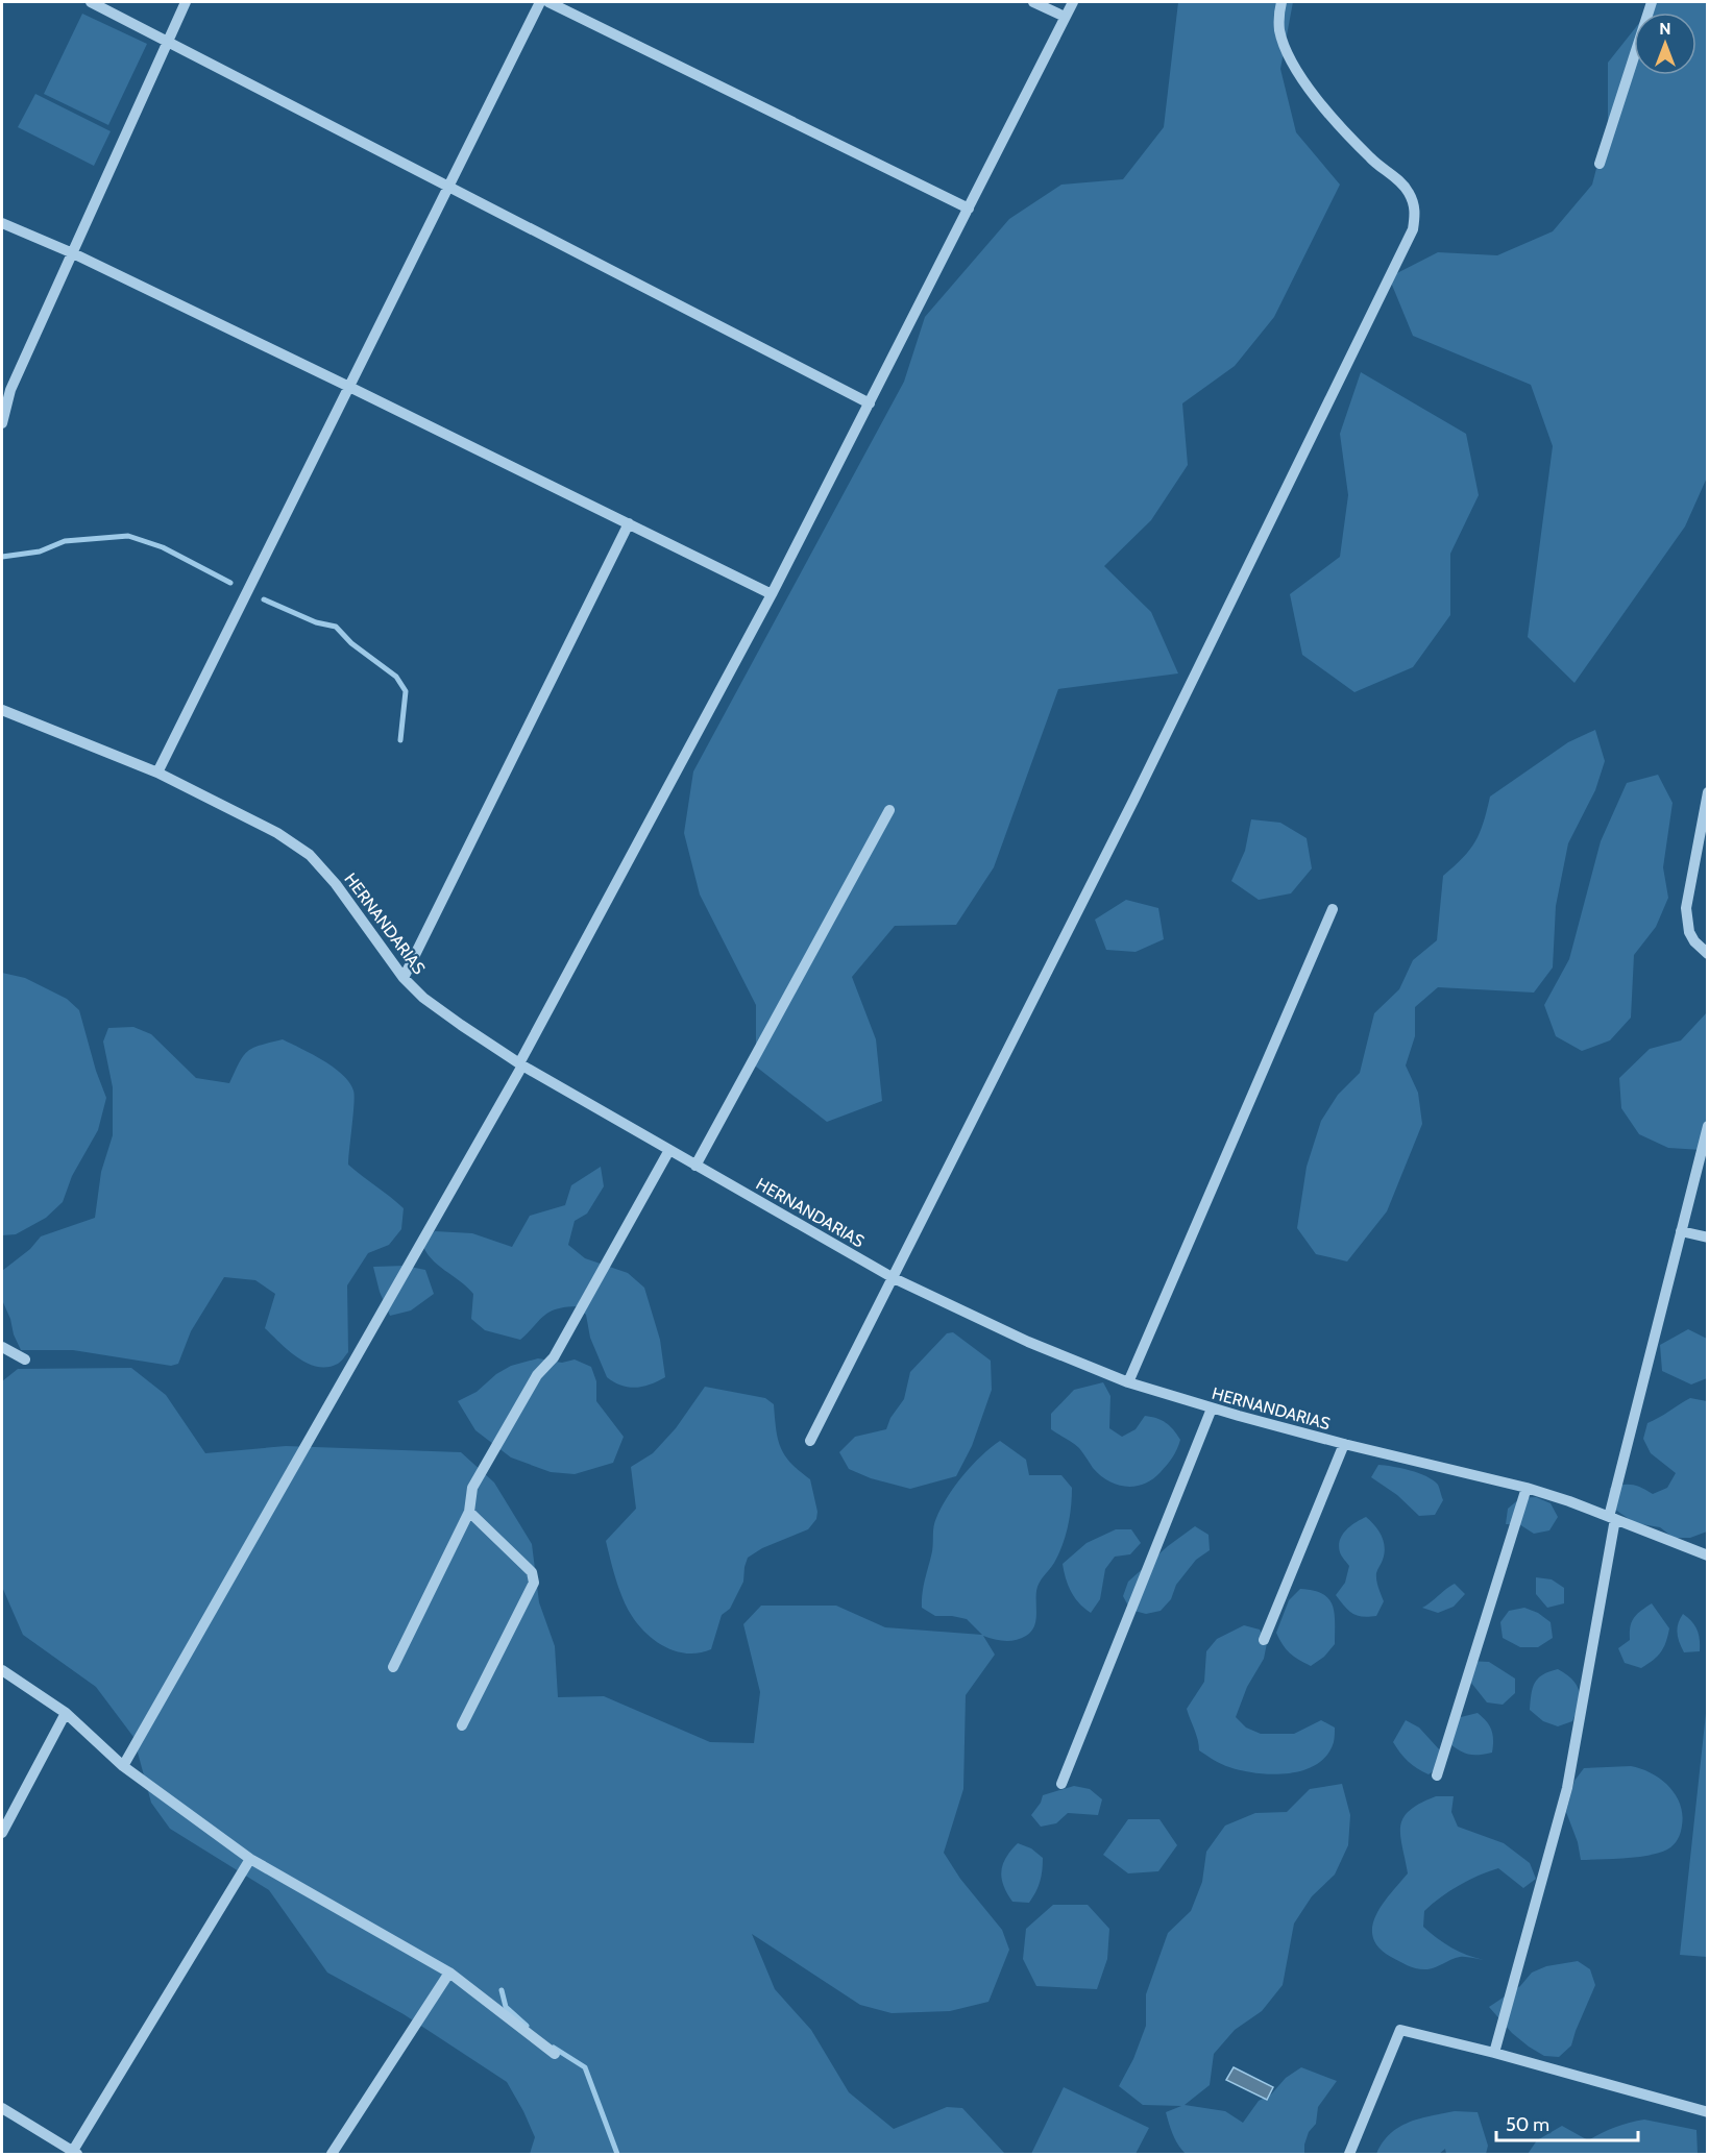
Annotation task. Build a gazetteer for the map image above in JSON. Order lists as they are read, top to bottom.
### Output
{
  "streets": {
    "street": ["HERNANDARIAS"]
  },
  "scale_bar": "50 m",
  "north": "top"
}
